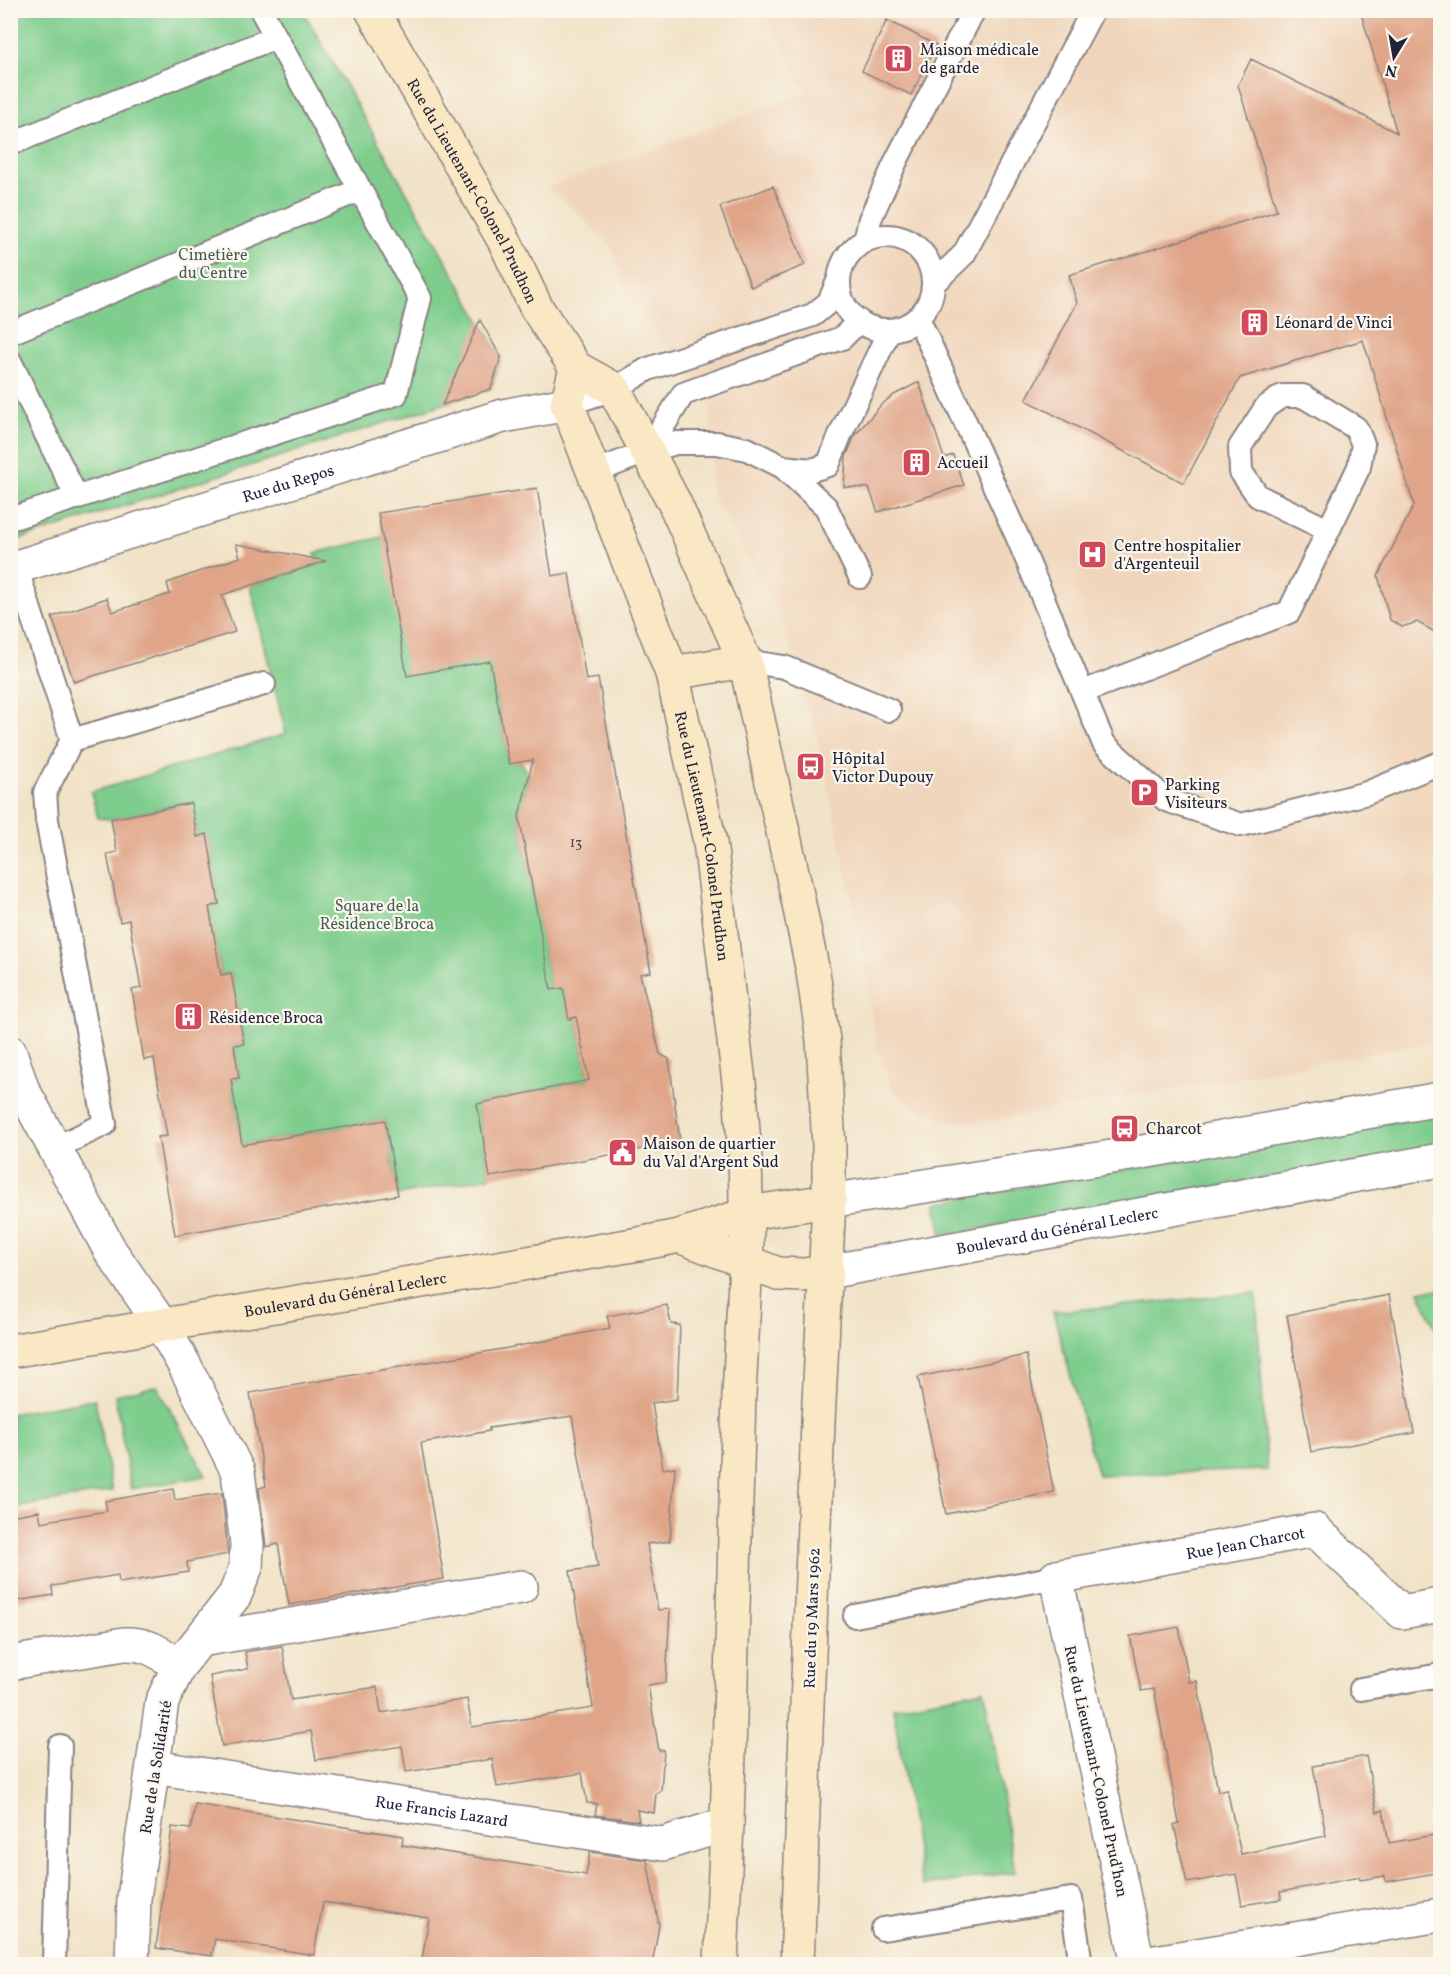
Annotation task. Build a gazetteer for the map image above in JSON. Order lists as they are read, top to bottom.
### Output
{
  "streets": {
    "main road": ["Rue du Lieutenant-Colonel Prudhon", "Boulevard du Général Leclerc", "Rue du 19 Mars 1962"],
    "street": [
      "Rue du Repos",
      "Rue Jean Charcot",
      "Rue de la Solidarité",
      "Rue du Lieutenant-Colonel Prud'hon",
      "Rue Francis Lazard"
    ]
  },
  "crossings": [
    ["Rue du Lieutenant-Colonel Prudhon", "Rue du Repos"],
    ["Rue du Lieutenant-Colonel Prudhon", "Boulevard du Général Leclerc"],
    ["Rue du Lieutenant-Colonel Prudhon", "Rue Francis Lazard"],
    ["Boulevard du Général Leclerc", "Rue du 19 Mars 1962"],
    ["Boulevard du Général Leclerc", "Rue de la Solidarité"],
    ["Rue Jean Charcot", "Rue du Lieutenant-Colonel Prud'hon"],
    ["Rue de la Solidarité", "Rue Francis Lazard"]
  ],
  "parks": ["Cimetière du Centre", "Square de la Résidence Broca"],
  "places": {
    "building": [
      "Maison médicale de garde",
      "Léonard de Vinci",
      "Accueil",
      "Résidence Broca"
    ],
    "hospital": ["Centre hospitalier d'Argenteuil"],
    "bus stop": ["Hôpital Victor Dupouy", "Charcot"],
    "parking": ["Parking Visiteurs"],
    "public building": ["Maison de quartier du Val d'Argent Sud"]
  },
  "house_numbers": ["13"],
  "north": "bottom"
}
